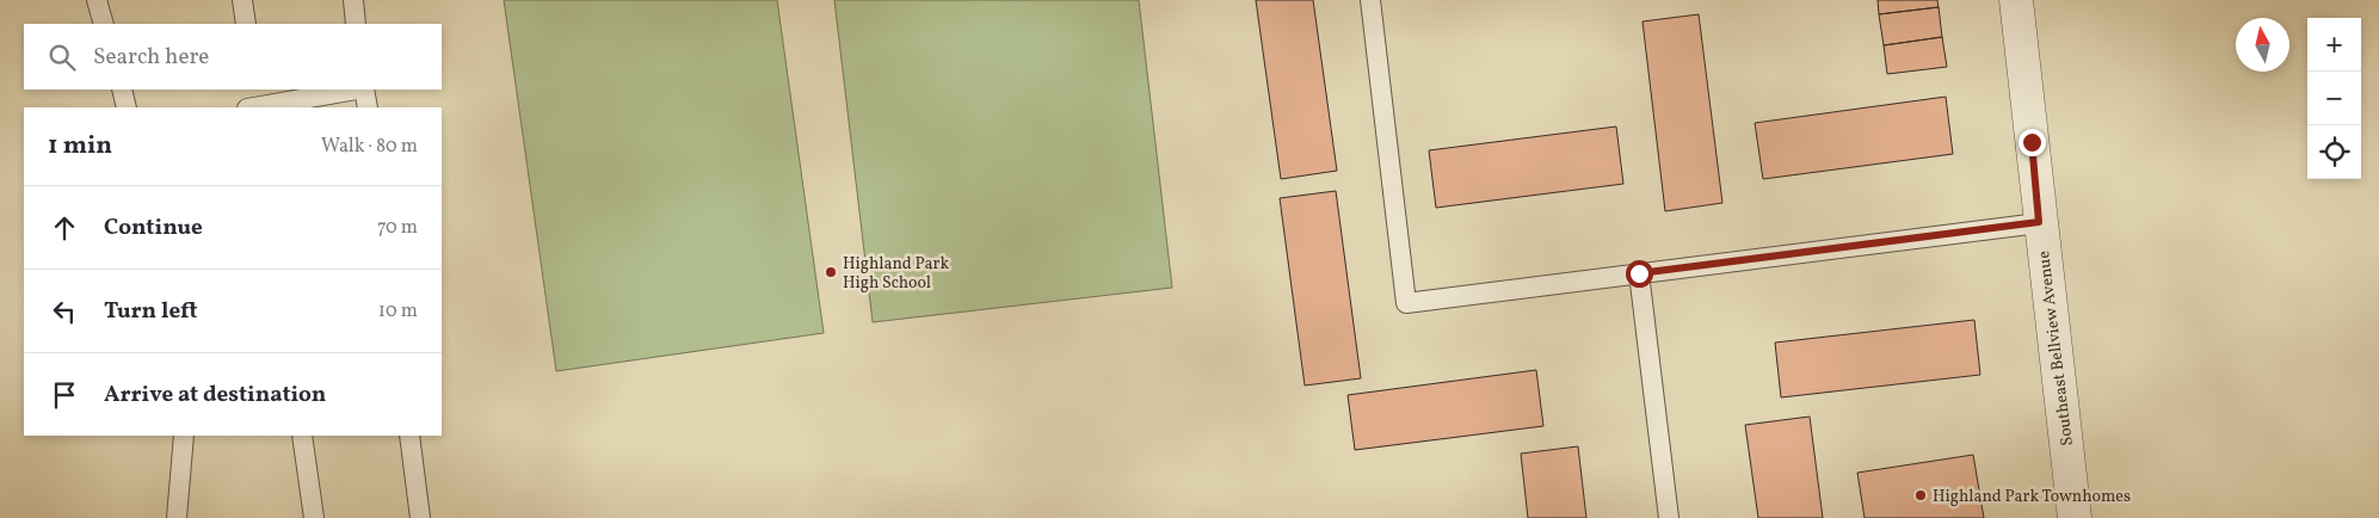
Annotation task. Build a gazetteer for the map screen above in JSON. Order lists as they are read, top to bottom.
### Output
{
  "streets": {
    "street": ["Southeast Bellview Avenue"]
  },
  "places": ["Highland Park High School", "Highland Park Townhomes"],
  "north": "top",
  "page": {
    "map_buttons": ["+", "−"],
    "search": "Search here",
    "heading": ["1 min", "Walk · 80 m"],
    "list": [
      ["Continue", "70 m"],
      ["Turn left", "10 m"],
      "Arrive at destination"
    ]
  }
}
